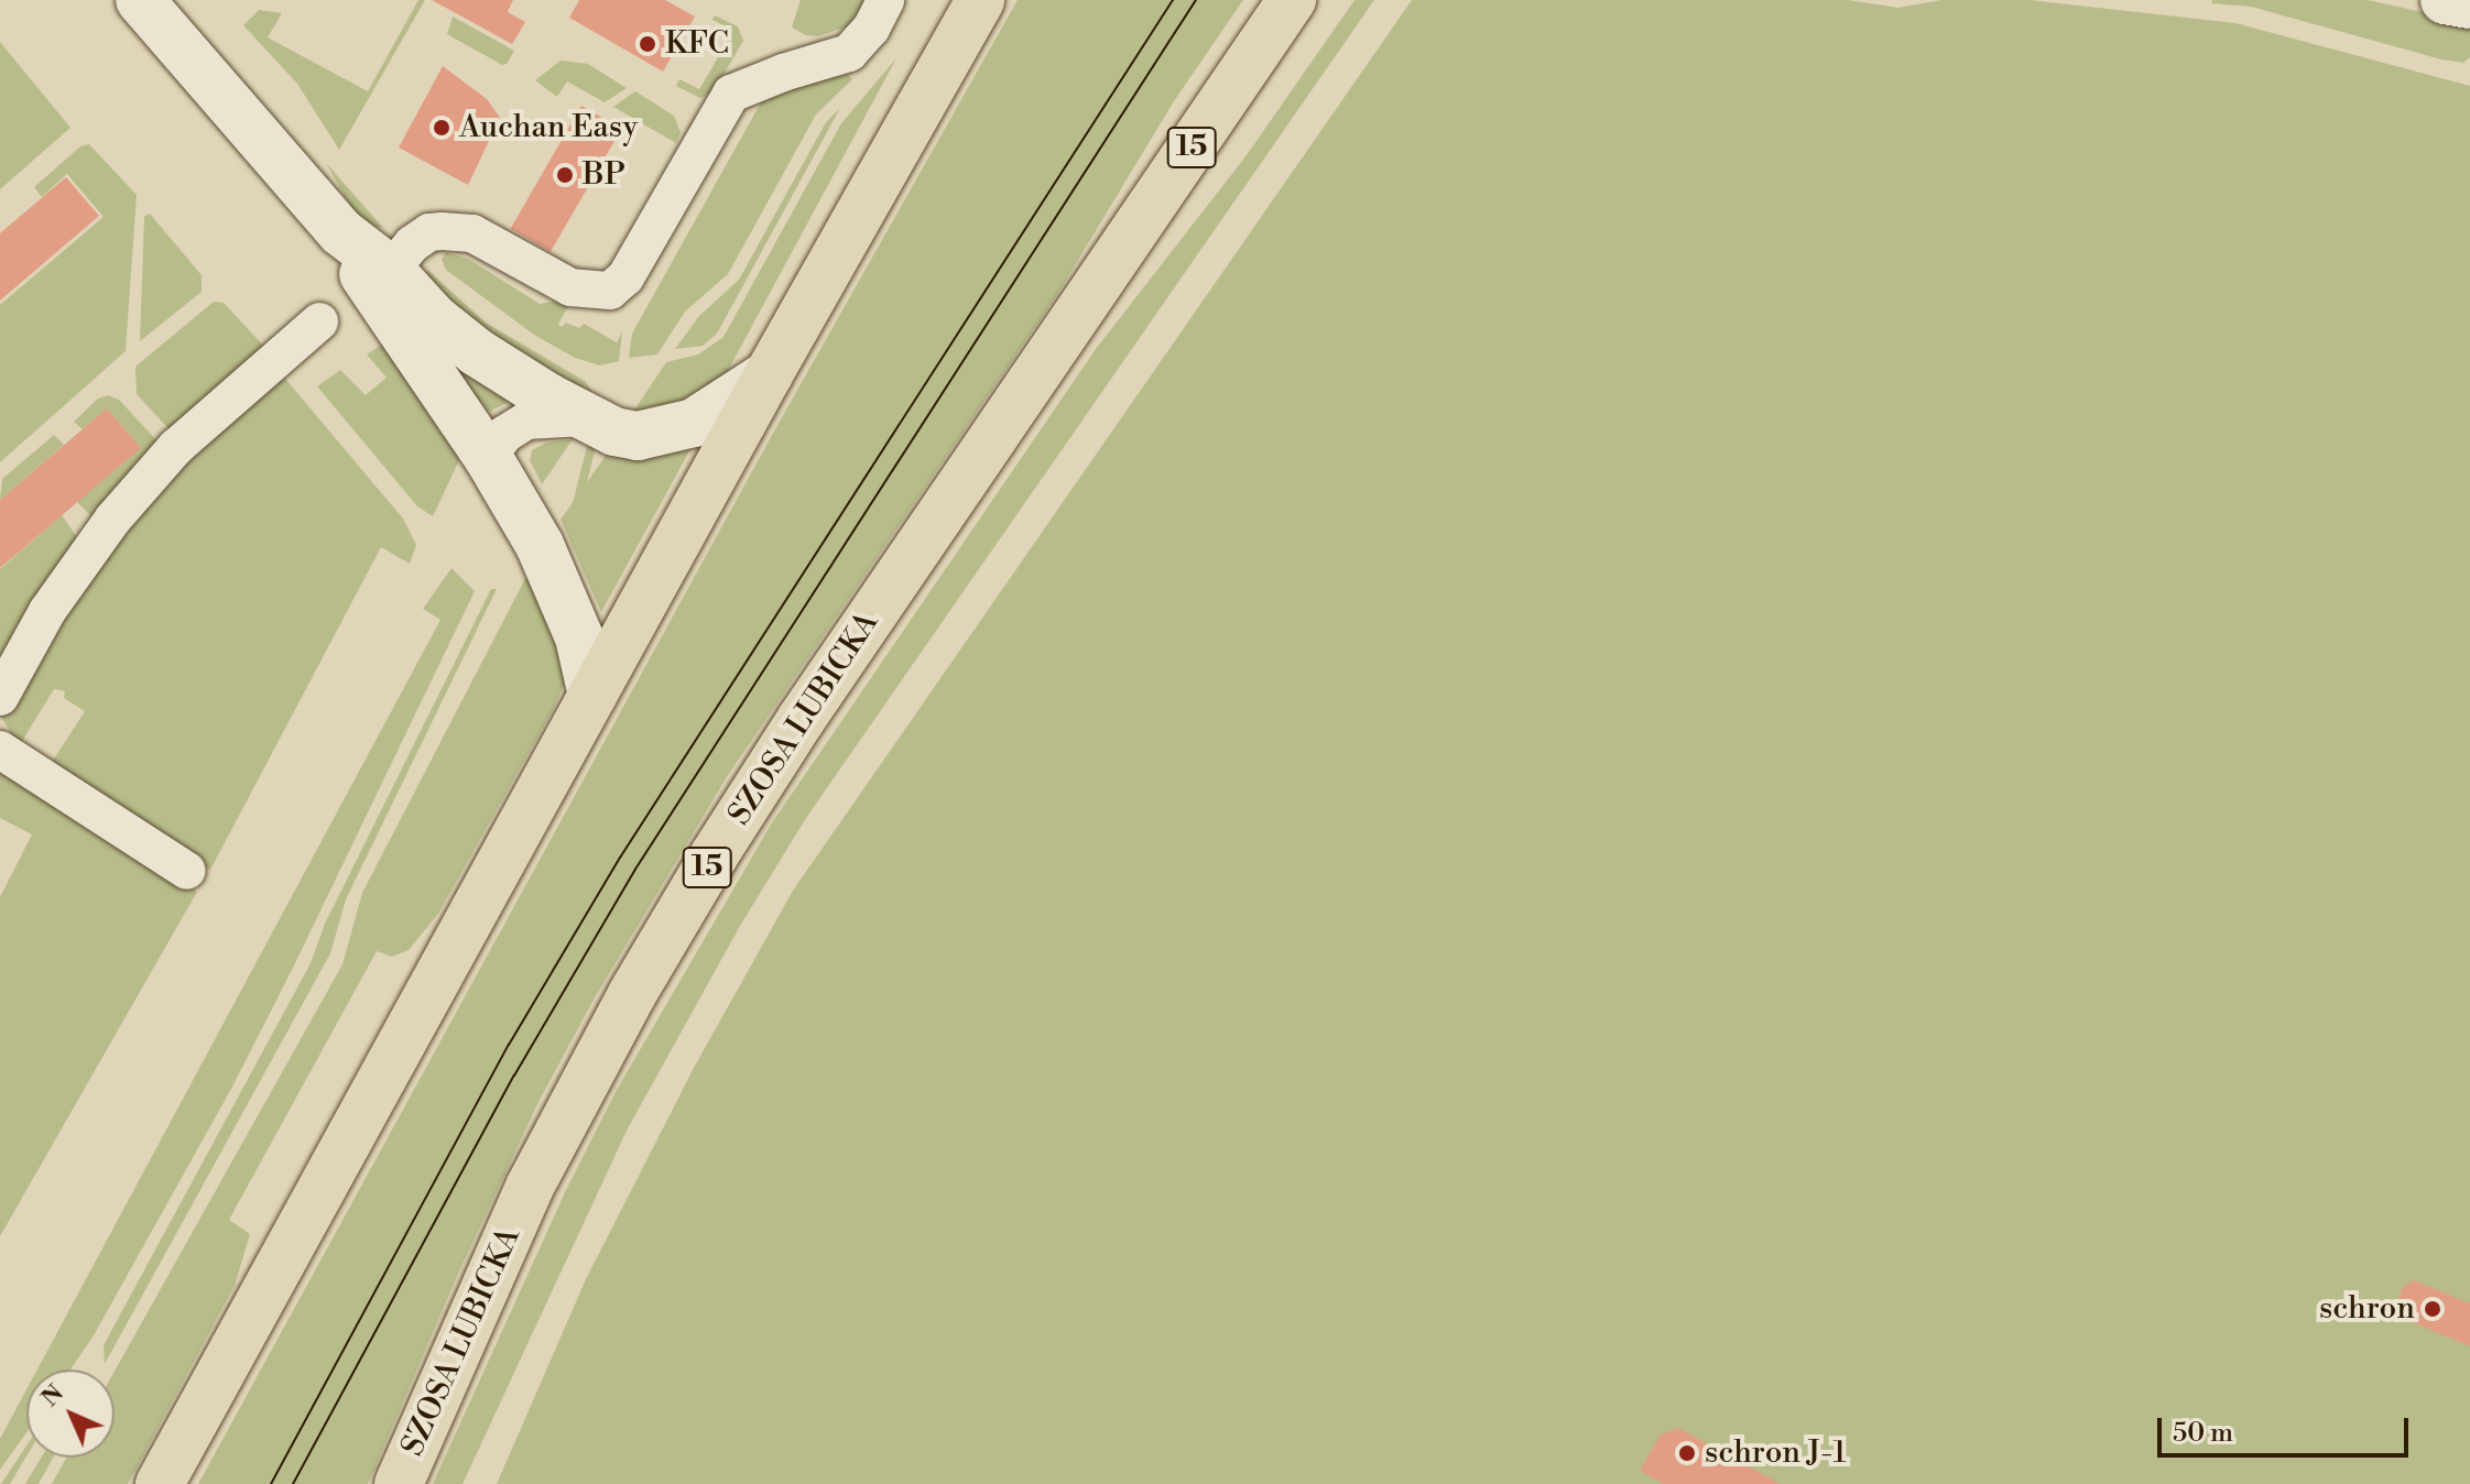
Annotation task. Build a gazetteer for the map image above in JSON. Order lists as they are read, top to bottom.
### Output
{
  "streets": {
    "main road": ["15", "SZOSA LUBICKA"]
  },
  "places": [
    "KFC",
    "Auchan Easy",
    "BP",
    "schron",
    "schron J-1"
  ],
  "scale_bar": "50 m",
  "north": "top left"
}
